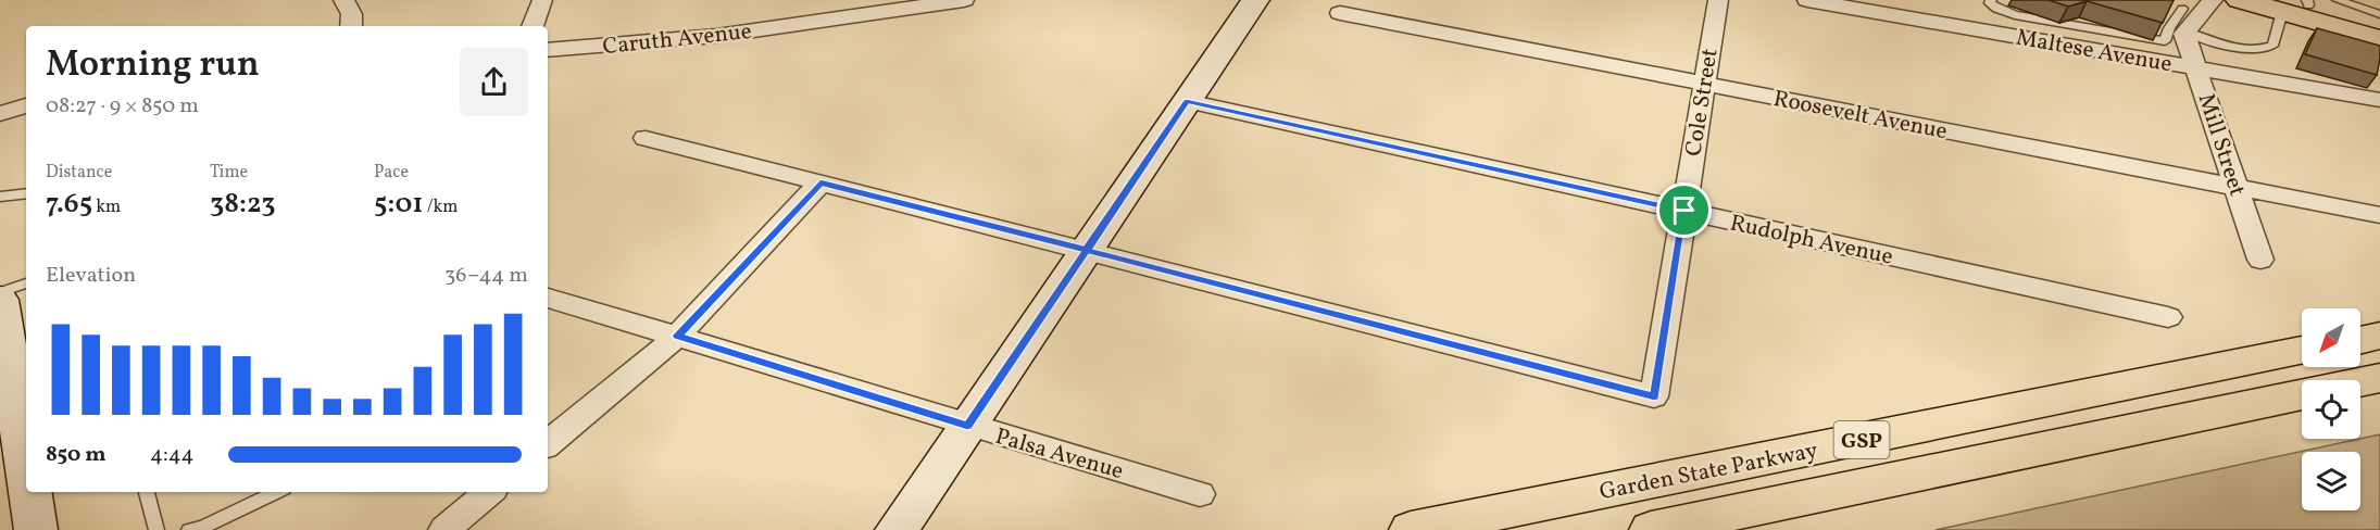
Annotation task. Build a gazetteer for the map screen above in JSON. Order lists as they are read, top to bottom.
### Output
{
  "streets": {
    "highway": ["GSP", "Garden State Parkway"],
    "street": [
      "Caruth Avenue",
      "Maltese Avenue",
      "Cole Street",
      "Roosevelt Avenue",
      "Mill Street",
      "Rudolph Avenue",
      "Palsa Avenue"
    ]
  },
  "crossings": [
    ["Maltese Avenue", "Mill Street"],
    ["Cole Street", "Roosevelt Avenue"],
    ["Cole Street", "Rudolph Avenue"],
    ["Roosevelt Avenue", "Mill Street"]
  ],
  "north": "bottom left",
  "page": {
    "heading": ["Morning run", "08:27 · 9 × 850 m"],
    "stats": [
      ["Distance", "7.65 km"],
      ["Time", "38:23"],
      ["Pace", "5:01 /km"]
    ],
    "chart": ["Elevation", "36–44 m"],
    "list": [
      {
        "name": "850 m",
        "note": "4:44"
      }
    ]
  }
}
